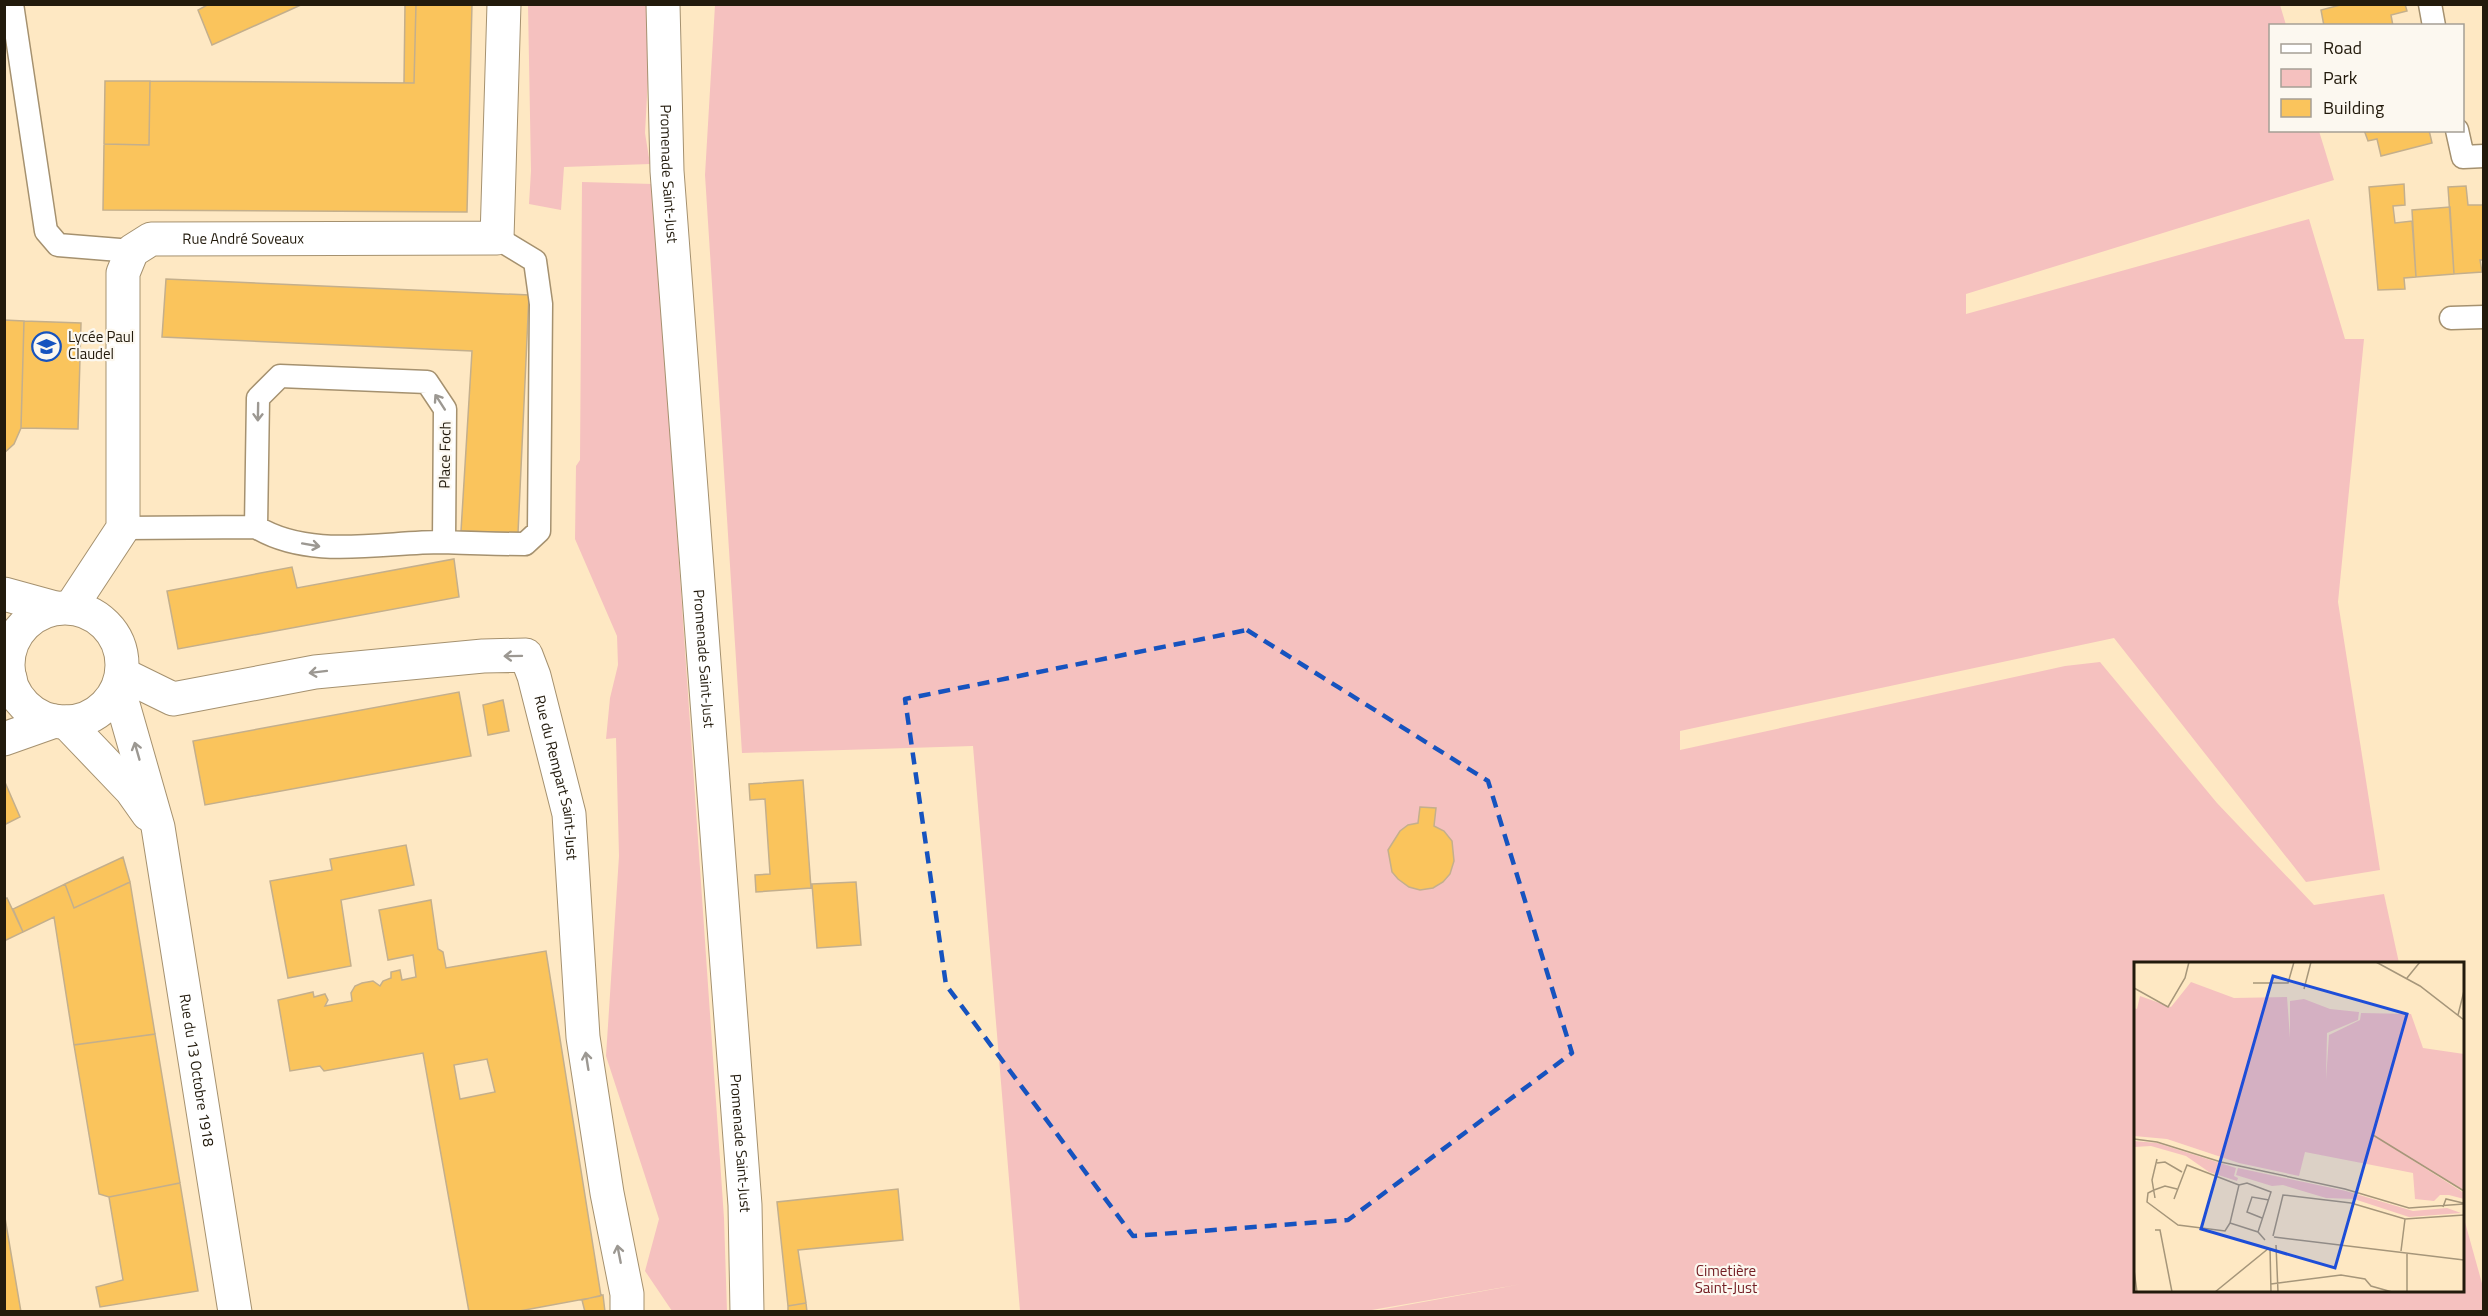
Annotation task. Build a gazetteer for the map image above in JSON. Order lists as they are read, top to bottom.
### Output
{
  "streets": {
    "street": [
      "Promenade Saint-Just",
      "Rue André Soveaux",
      "Rue du Rempart Saint-Just",
      "Rue du 13 Octobre 1918"
    ],
    "lane": ["Place Foch"]
  },
  "crossings": [
    ["Rue du Rempart Saint-Just", "Rue du 13 Octobre 1918"]
  ],
  "parks": ["Cimetière Saint-Just"],
  "places": {
    "school or university": ["Lycée Paul Claudel"]
  },
  "legend": ["Road", "Park", "Building"]
}
